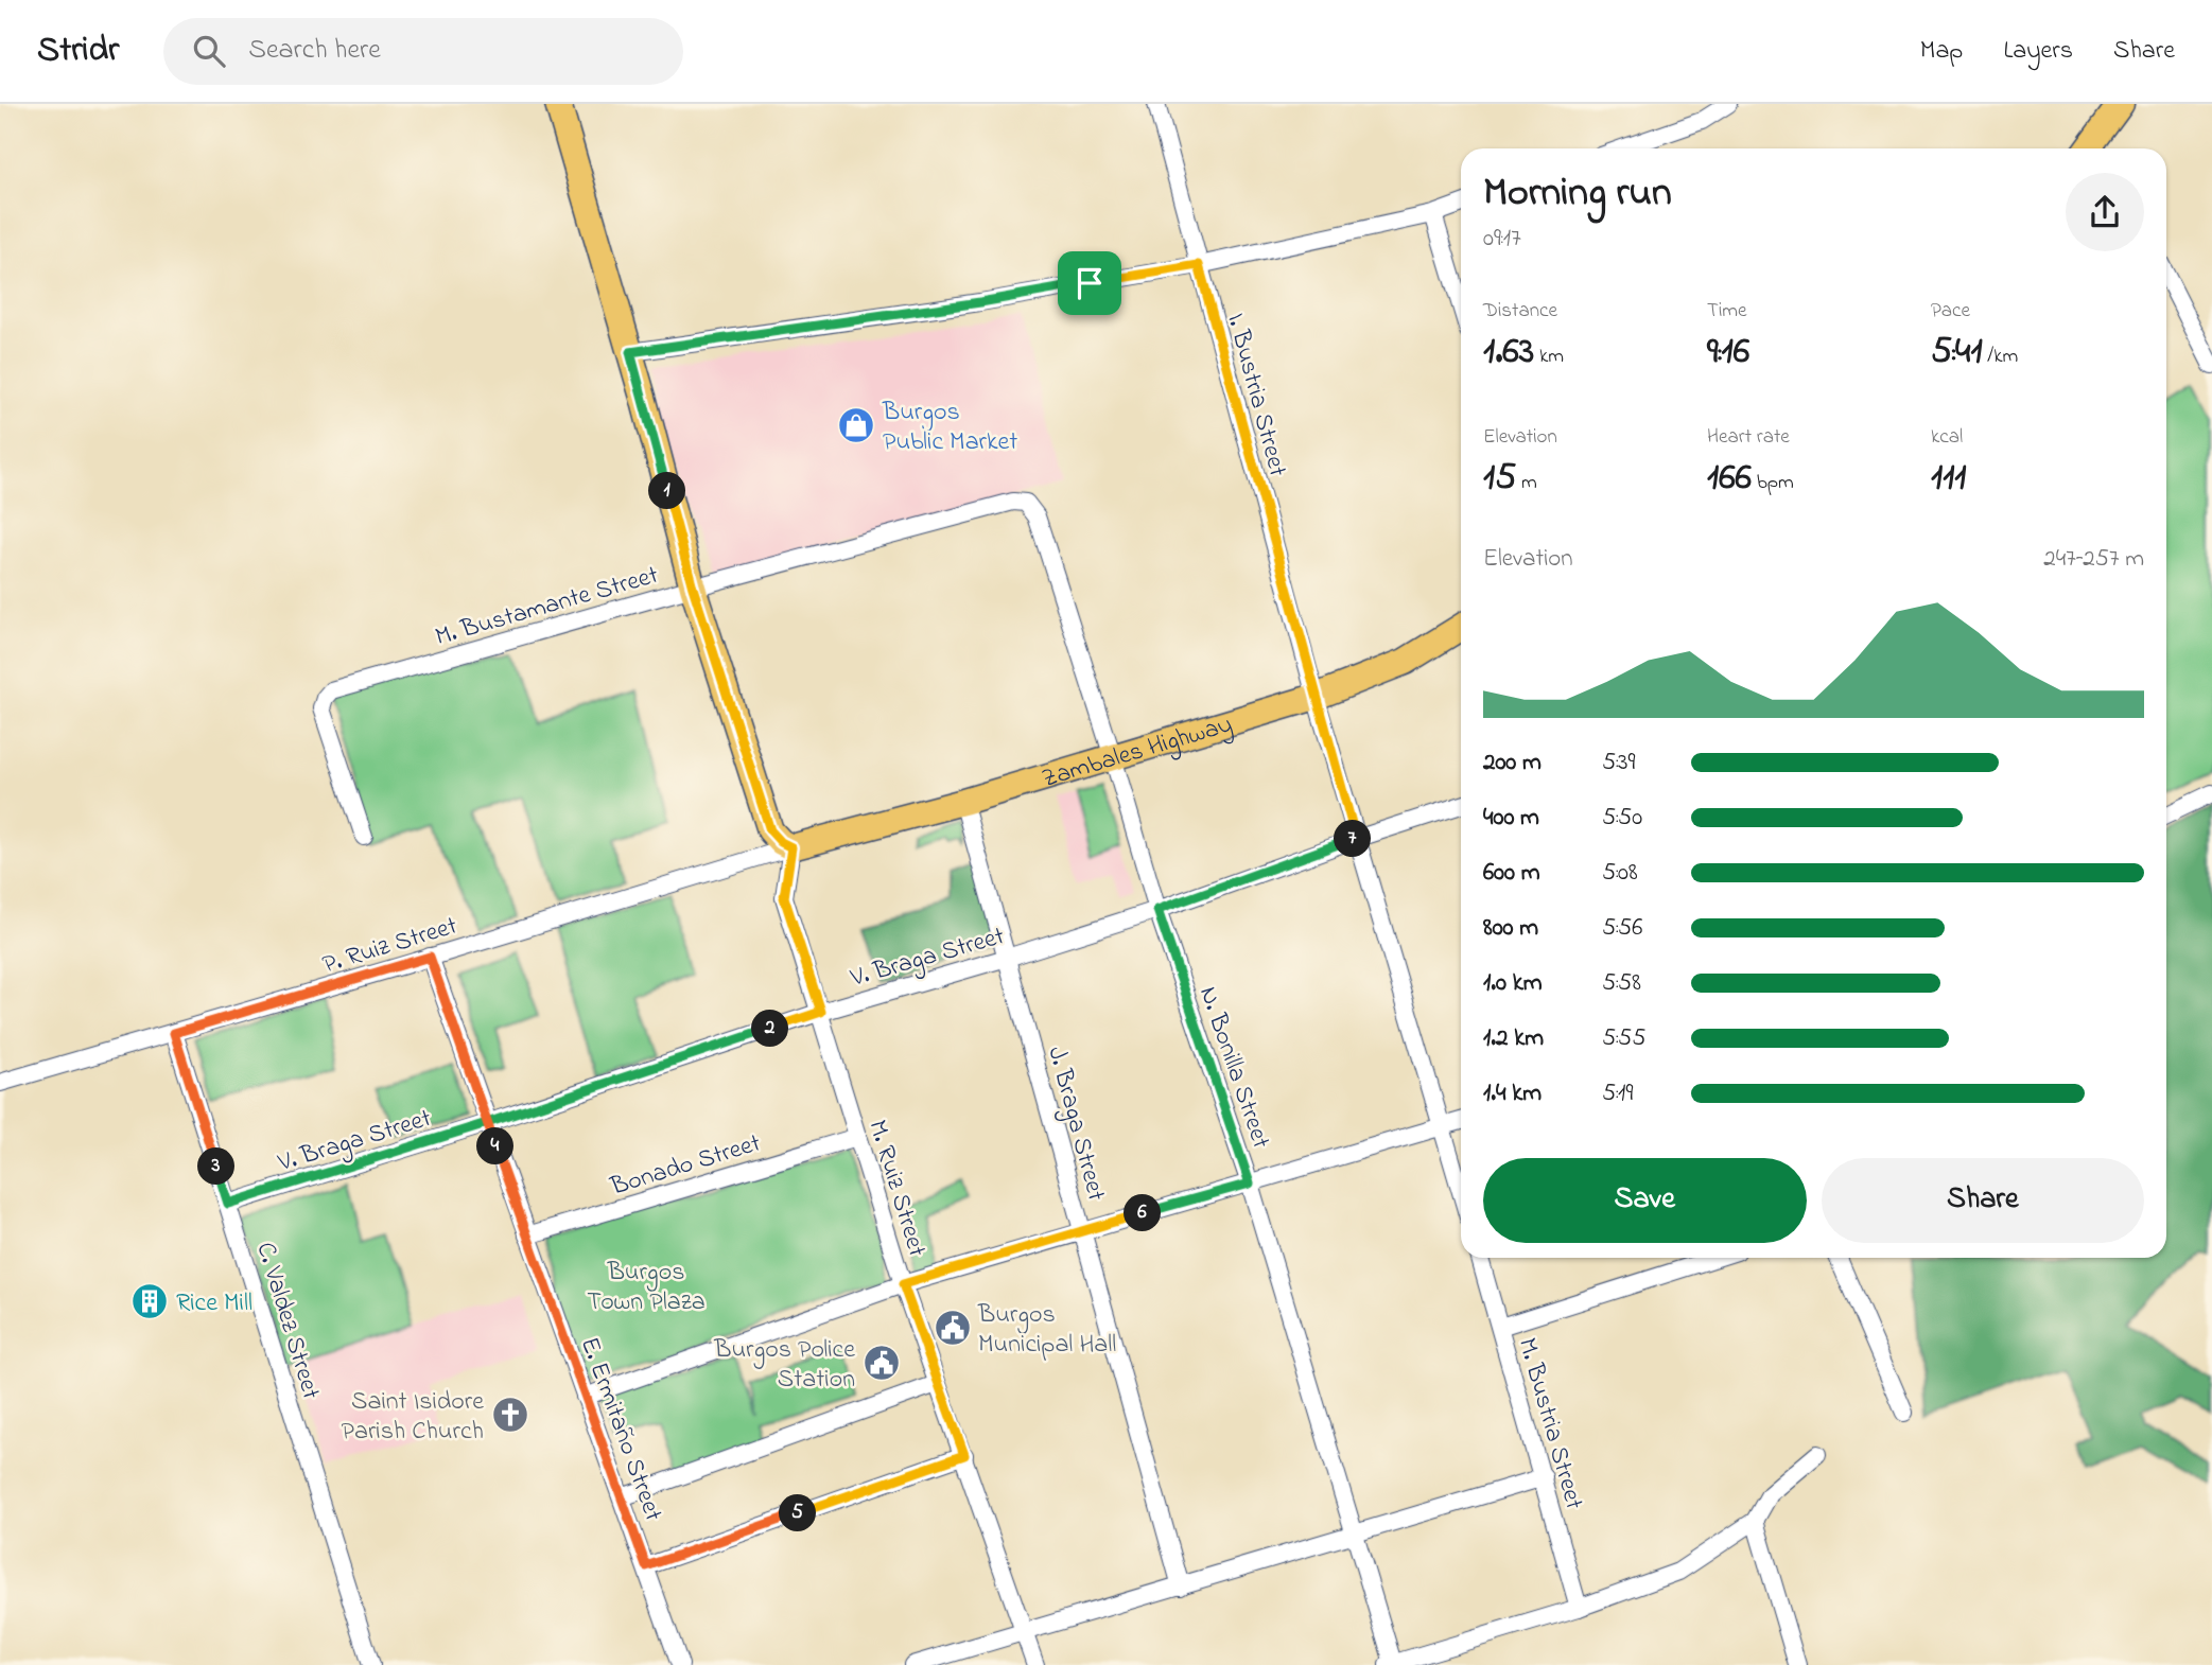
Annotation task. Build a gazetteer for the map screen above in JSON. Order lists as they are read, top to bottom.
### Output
{
  "streets": {
    "main road": ["Zambales Highway"],
    "street": [
      "I. Bustria Street",
      "M. Bustamante Street",
      "P. Ruiz Street",
      "V. Braga Street",
      "N. Bonilla Street",
      "J. Braga Street",
      "Bonado Street",
      "M. Ruiz Street",
      "C. Valdez Street",
      "M. Bustria Street",
      "E. Ermitaño Street"
    ]
  },
  "crossings": [
    ["I. Bustria Street", "Zambales Highway"],
    ["M. Bustamante Street", "N. Bonilla Street"],
    ["Zambales Highway", "P. Ruiz Street"],
    ["Zambales Highway", "N. Bonilla Street"],
    ["Zambales Highway", "J. Braga Street"],
    ["Zambales Highway", "M. Ruiz Street"],
    ["P. Ruiz Street", "M. Ruiz Street"],
    ["P. Ruiz Street", "C. Valdez Street"],
    ["P. Ruiz Street", "E. Ermitaño Street"],
    ["V. Braga Street", "N. Bonilla Street"],
    ["V. Braga Street", "J. Braga Street"],
    ["V. Braga Street", "M. Ruiz Street"],
    ["V. Braga Street", "C. Valdez Street"],
    ["V. Braga Street", "E. Ermitaño Street"],
    ["Bonado Street", "M. Ruiz Street"],
    ["Bonado Street", "E. Ermitaño Street"]
  ],
  "parks": ["Burgos Town Plaza"],
  "places": {
    "shop": ["Burgos Public Market"],
    "building": ["Rice Mill"],
    "public building": ["Burgos Municipal Hall", "Burgos Police Station"],
    "church": ["Saint Isidore Parish Church"]
  },
  "page": {
    "header": "Stridr",
    "search": "Search here",
    "nav": ["Map", "Layers", "Share"],
    "heading": ["Morning run", "09:17"],
    "stats": [
      ["Distance", "1.63 km"],
      ["Time", "9:16"],
      ["Pace", "5:41 /km"],
      ["Elevation", "15 m"],
      ["Heart rate", "166 bpm"],
      ["kcal", "111"]
    ],
    "pins": [
      "1",
      "7",
      "2",
      "4",
      "3",
      "6",
      "5"
    ],
    "chart": ["Elevation", "247–257 m"],
    "list": [
      {
        "name": "200 m",
        "note": "5:39"
      },
      {
        "name": "400 m",
        "note": "5:50"
      },
      {
        "name": "600 m",
        "note": "5:08"
      },
      {
        "name": "800 m",
        "note": "5:56"
      },
      {
        "name": "1.0 km",
        "note": "5:58"
      },
      {
        "name": "1.2 km",
        "note": "5:55"
      },
      {
        "name": "1.4 km",
        "note": "5:19"
      }
    ],
    "buttons": ["Save", "Share"]
  }
}
